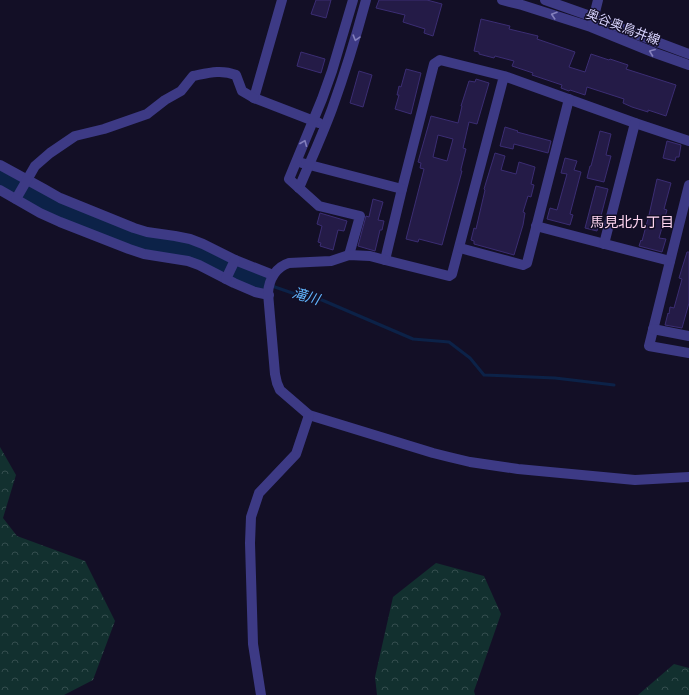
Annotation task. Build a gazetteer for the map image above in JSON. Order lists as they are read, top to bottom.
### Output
{
  "streets": {
    "street": ["奥谷奥鳥井線"]
  },
  "districts": ["馬見北九丁目"],
  "water": ["滝川"]
}
